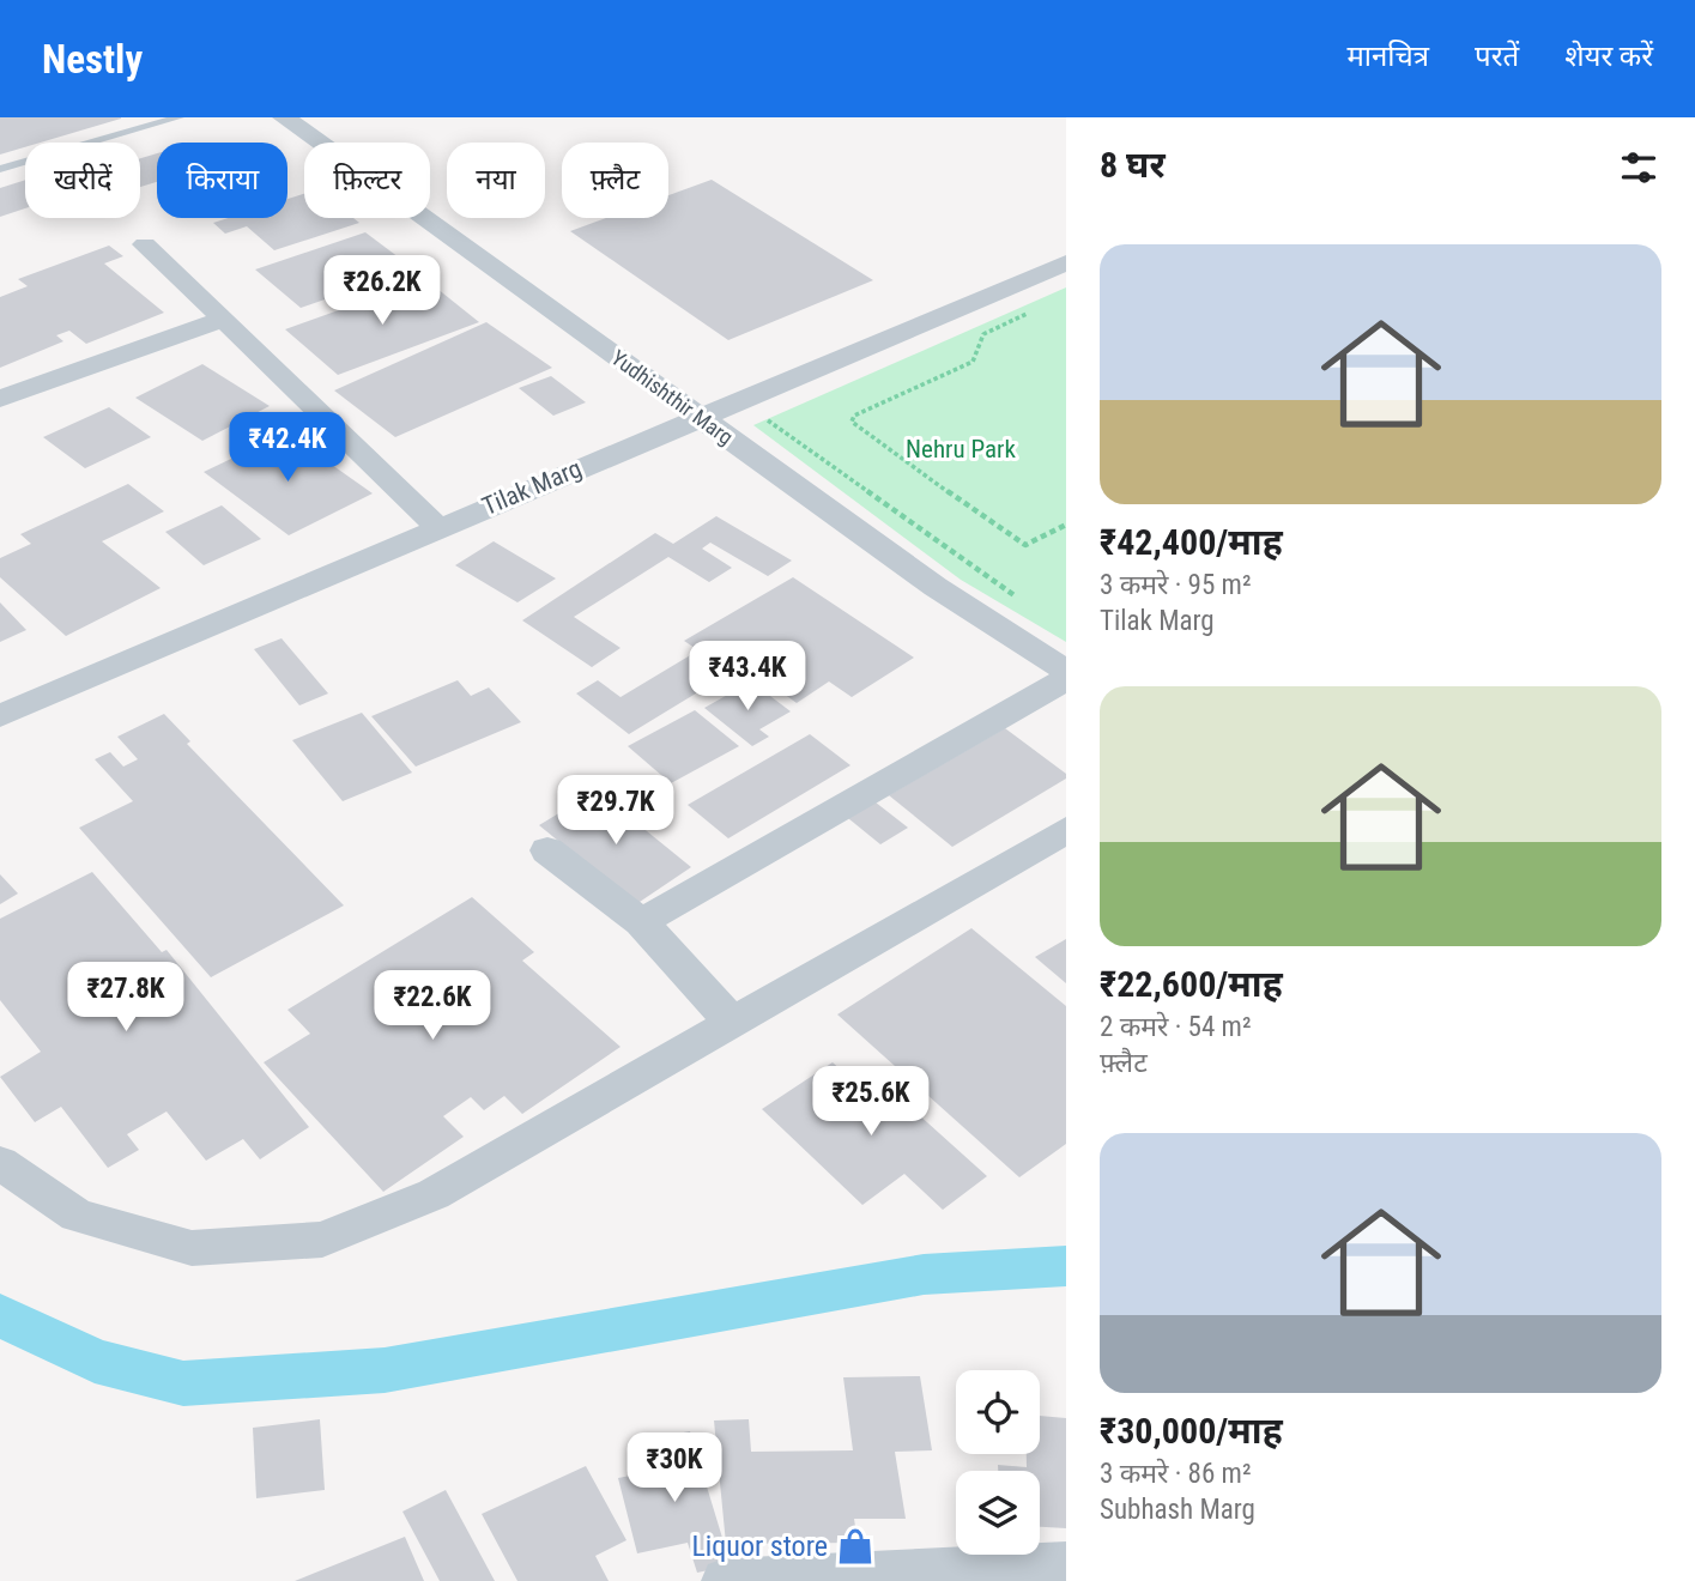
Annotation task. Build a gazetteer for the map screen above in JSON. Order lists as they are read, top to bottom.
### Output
{
  "streets": {
    "street": ["Yudhishthir Marg", "Tilak Marg"]
  },
  "crossings": [
    ["Yudhishthir Marg", "Tilak Marg"]
  ],
  "parks": ["Nehru Park"],
  "places": {
    "shop": ["Liquor store"]
  },
  "page": {
    "header": "Nestly",
    "nav": ["मानचित्र", "परतें", "शेयर करें"],
    "heading": "8 घर",
    "chip": [
      "खरीदें",
      "किराया",
      "फ़िल्टर",
      "नया",
      "फ़्लैट"
    ],
    "list": [
      {
        "name": "₹42,400/माह",
        "note": "3 कमरे · 95 m² · Tilak Marg"
      },
      {
        "name": "₹22,600/माह",
        "note": "2 कमरे · 54 m² · फ़्लैट"
      },
      {
        "name": "₹30,000/माह",
        "note": "3 कमरे · 86 m² · Subhash Marg"
      }
    ],
    "price": [
      "₹26.2K",
      "₹42.4K",
      "₹43.4K",
      "₹29.7K",
      "₹27.8K",
      "₹22.6K",
      "₹25.6K",
      "₹30K"
    ]
  }
}
